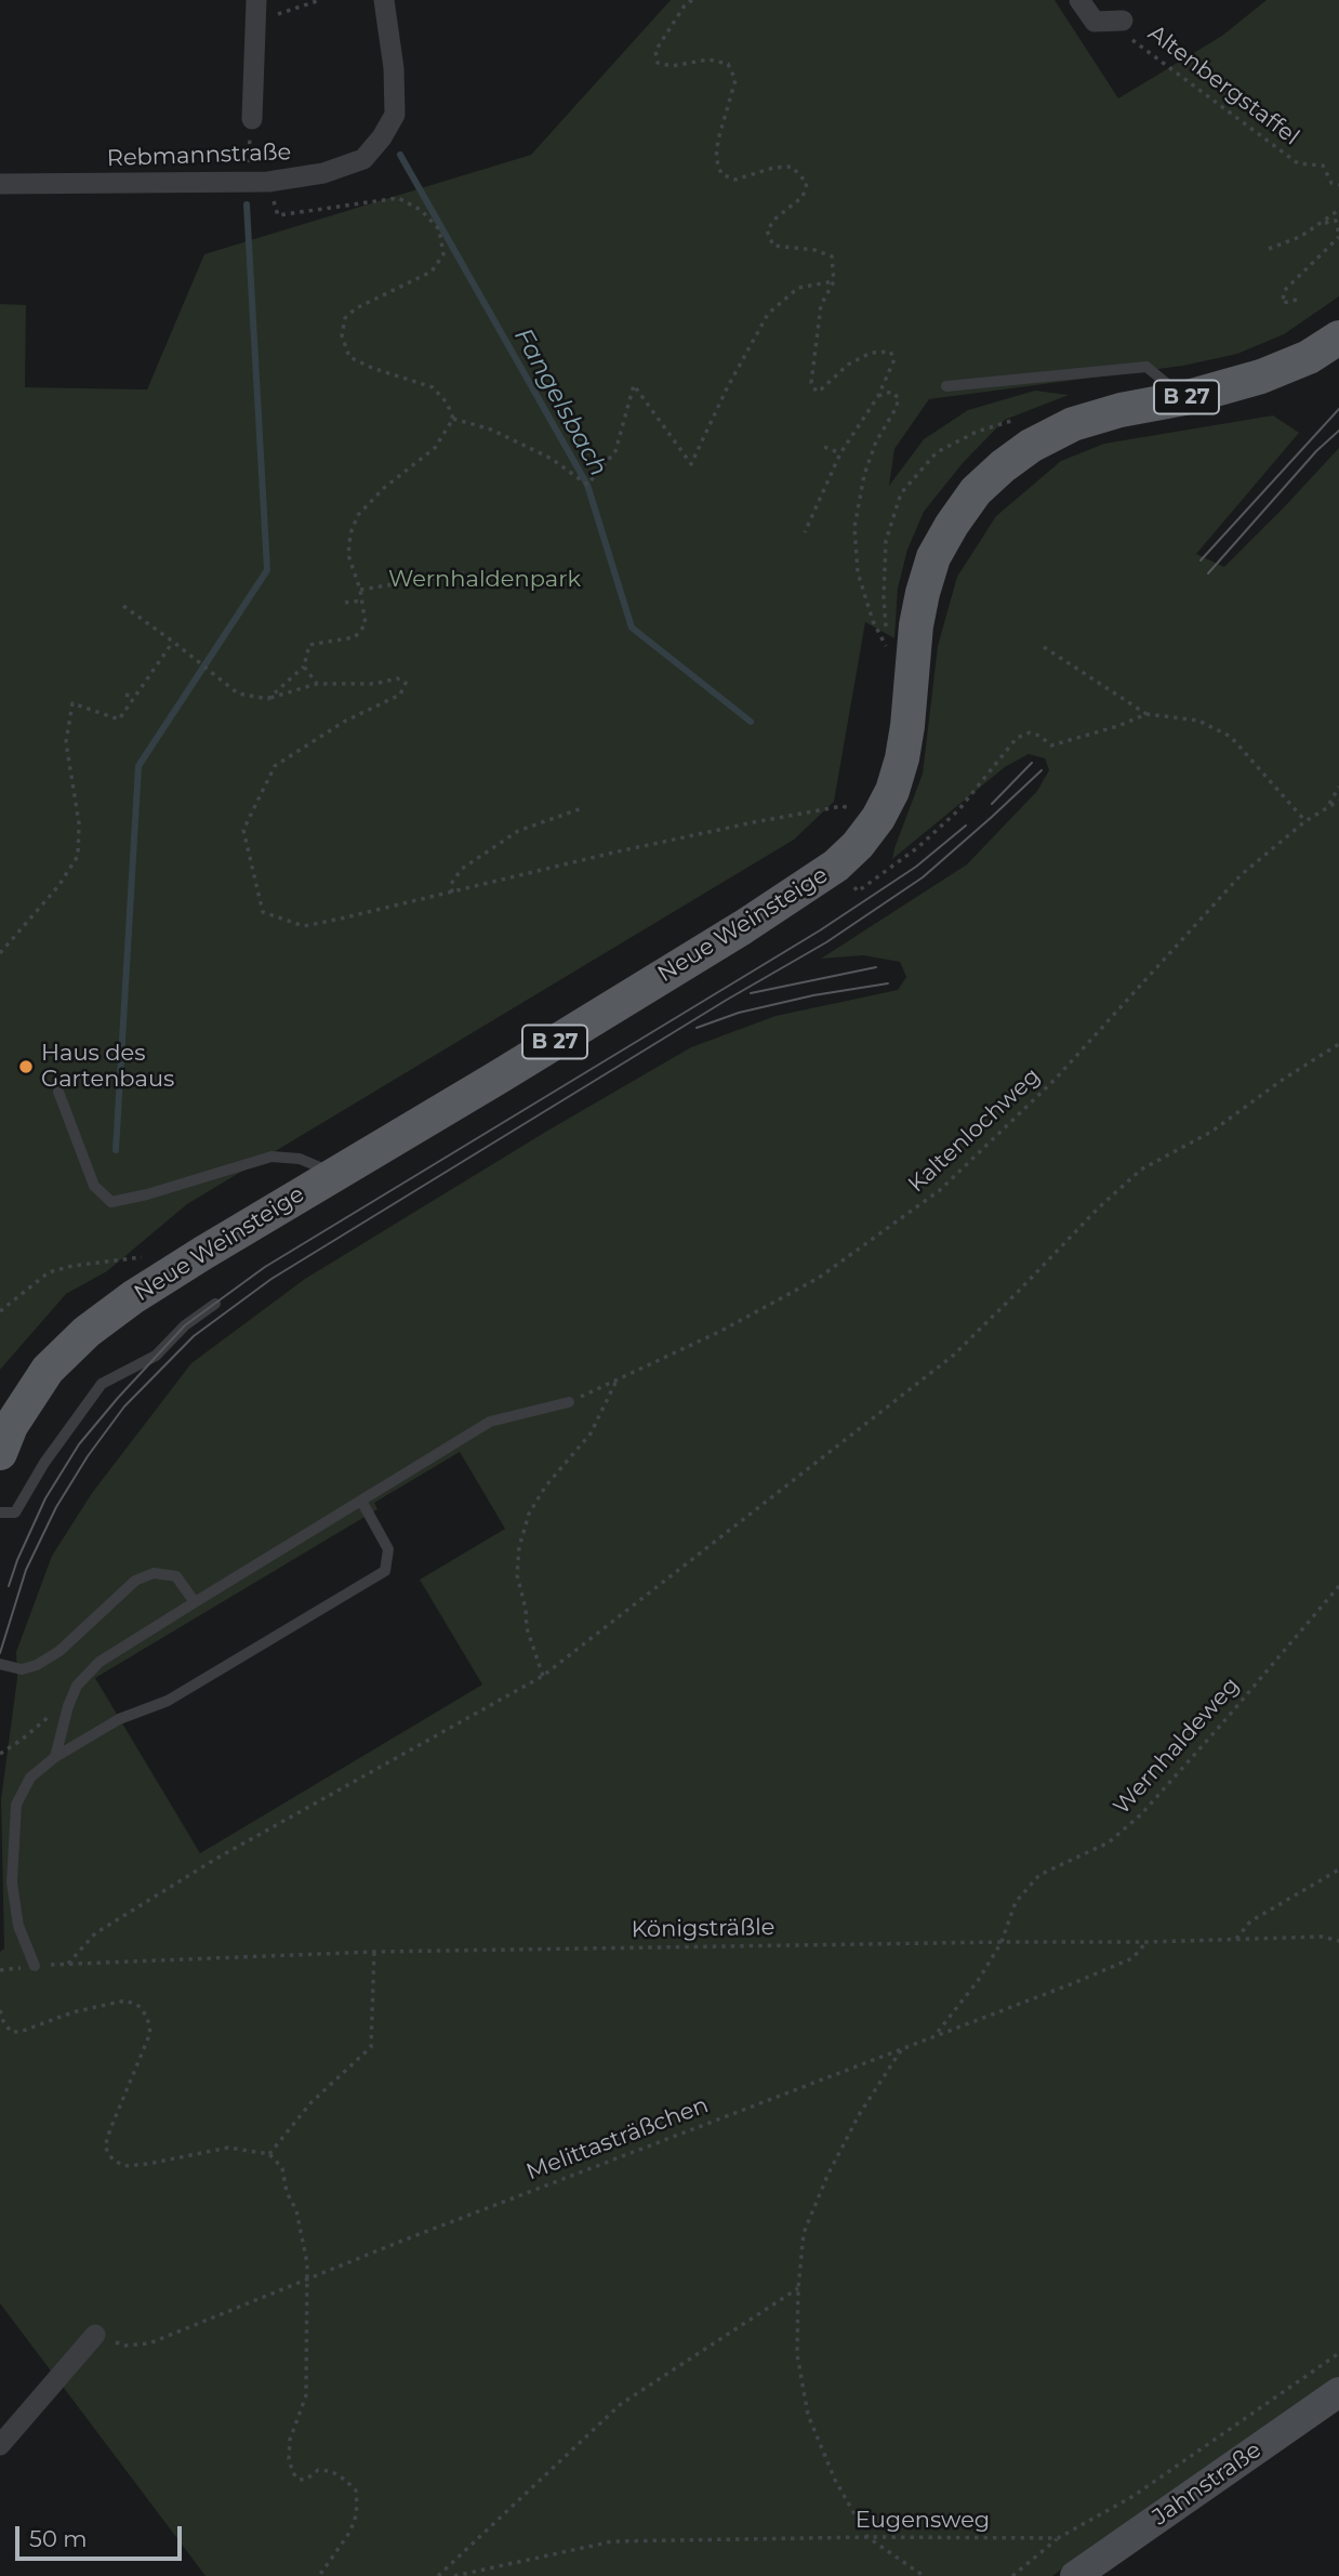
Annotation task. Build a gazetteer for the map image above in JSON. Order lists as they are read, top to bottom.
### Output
{
  "streets": {
    "main road": ["B 27", "Neue Weinsteige", "Jahnstraße"],
    "street": ["Rebmannstraße"],
    "path": [
      "Altenbergstaffel",
      "Kaltenlochweg",
      "Wernhaldeweg",
      "Königsträßle",
      "Melittasträßchen",
      "Eugensweg"
    ]
  },
  "crossings": [
    ["Wernhaldeweg", "Königsträßle"],
    ["Wernhaldeweg", "Melittasträßchen"],
    ["Königsträßle", "Melittasträßchen"]
  ],
  "water": ["Fangelsbach"],
  "parks": ["Wernhaldenpark"],
  "places": ["Haus des Gartenbaus"],
  "scale_bar": "50 m"
}
